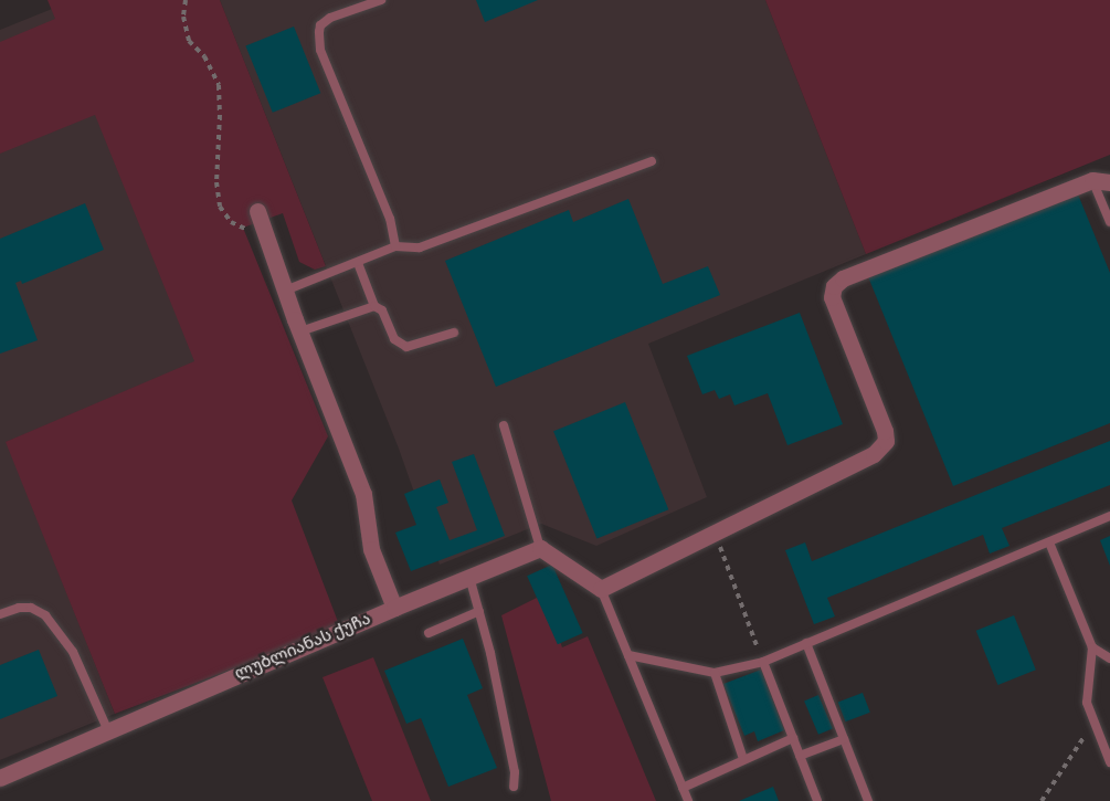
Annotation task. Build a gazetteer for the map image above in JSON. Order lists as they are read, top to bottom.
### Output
{
  "streets": {
    "street": ["ლუბლიანას ქუჩა"]
  }
}
